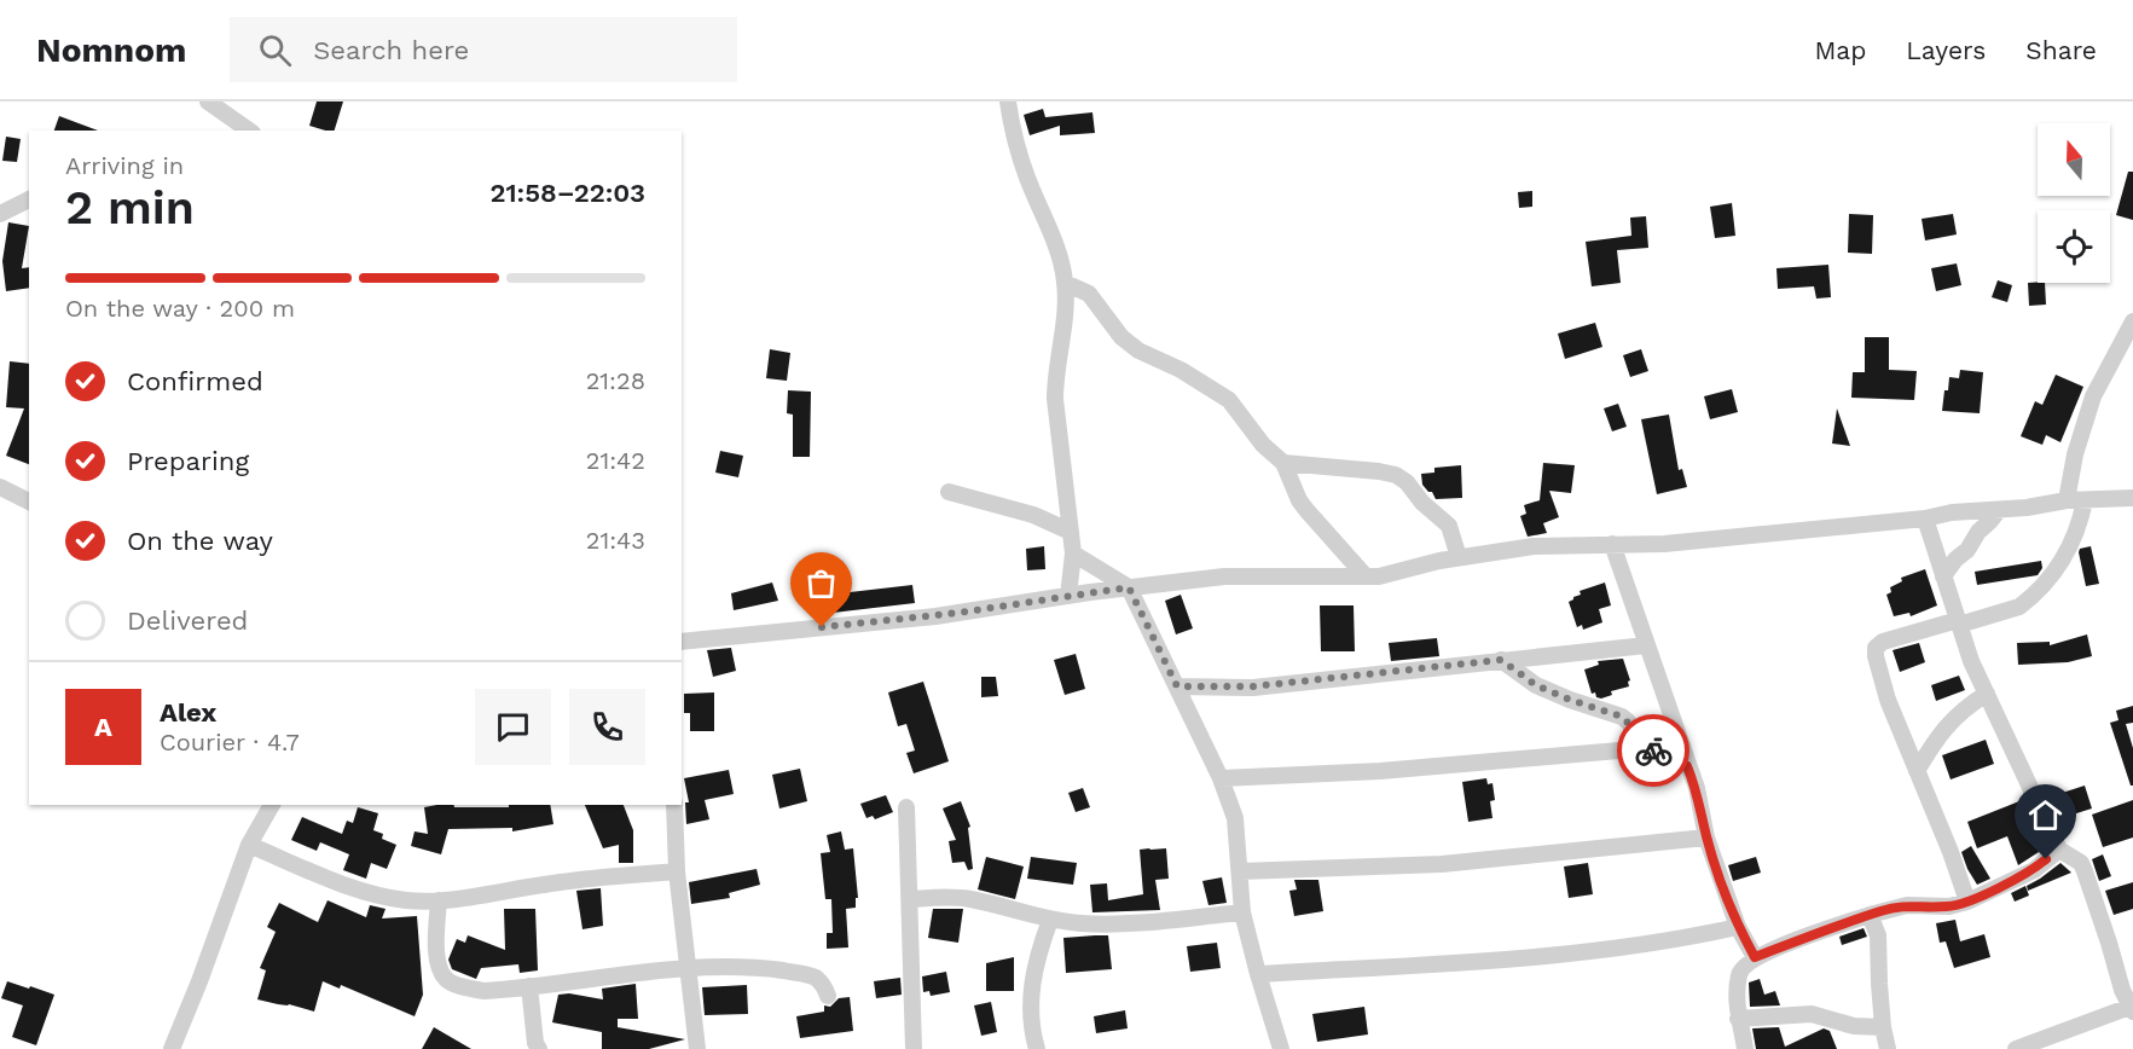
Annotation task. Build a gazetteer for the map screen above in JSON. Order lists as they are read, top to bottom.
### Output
{
  "north": "top",
  "page": {
    "header": "Nomnom",
    "search": "Search here",
    "nav": ["Map", "Layers", "Share"],
    "heading": ["2 min", "Arriving in", "21:58–22:03"],
    "panel": ["Alex", "Courier · 4.7"],
    "bar": "On the way · 200 m",
    "list": [
      ["Confirmed", "21:28"],
      ["Preparing", "21:42"],
      ["On the way", "21:43"],
      "Delivered"
    ],
    "round": "A"
  }
}
